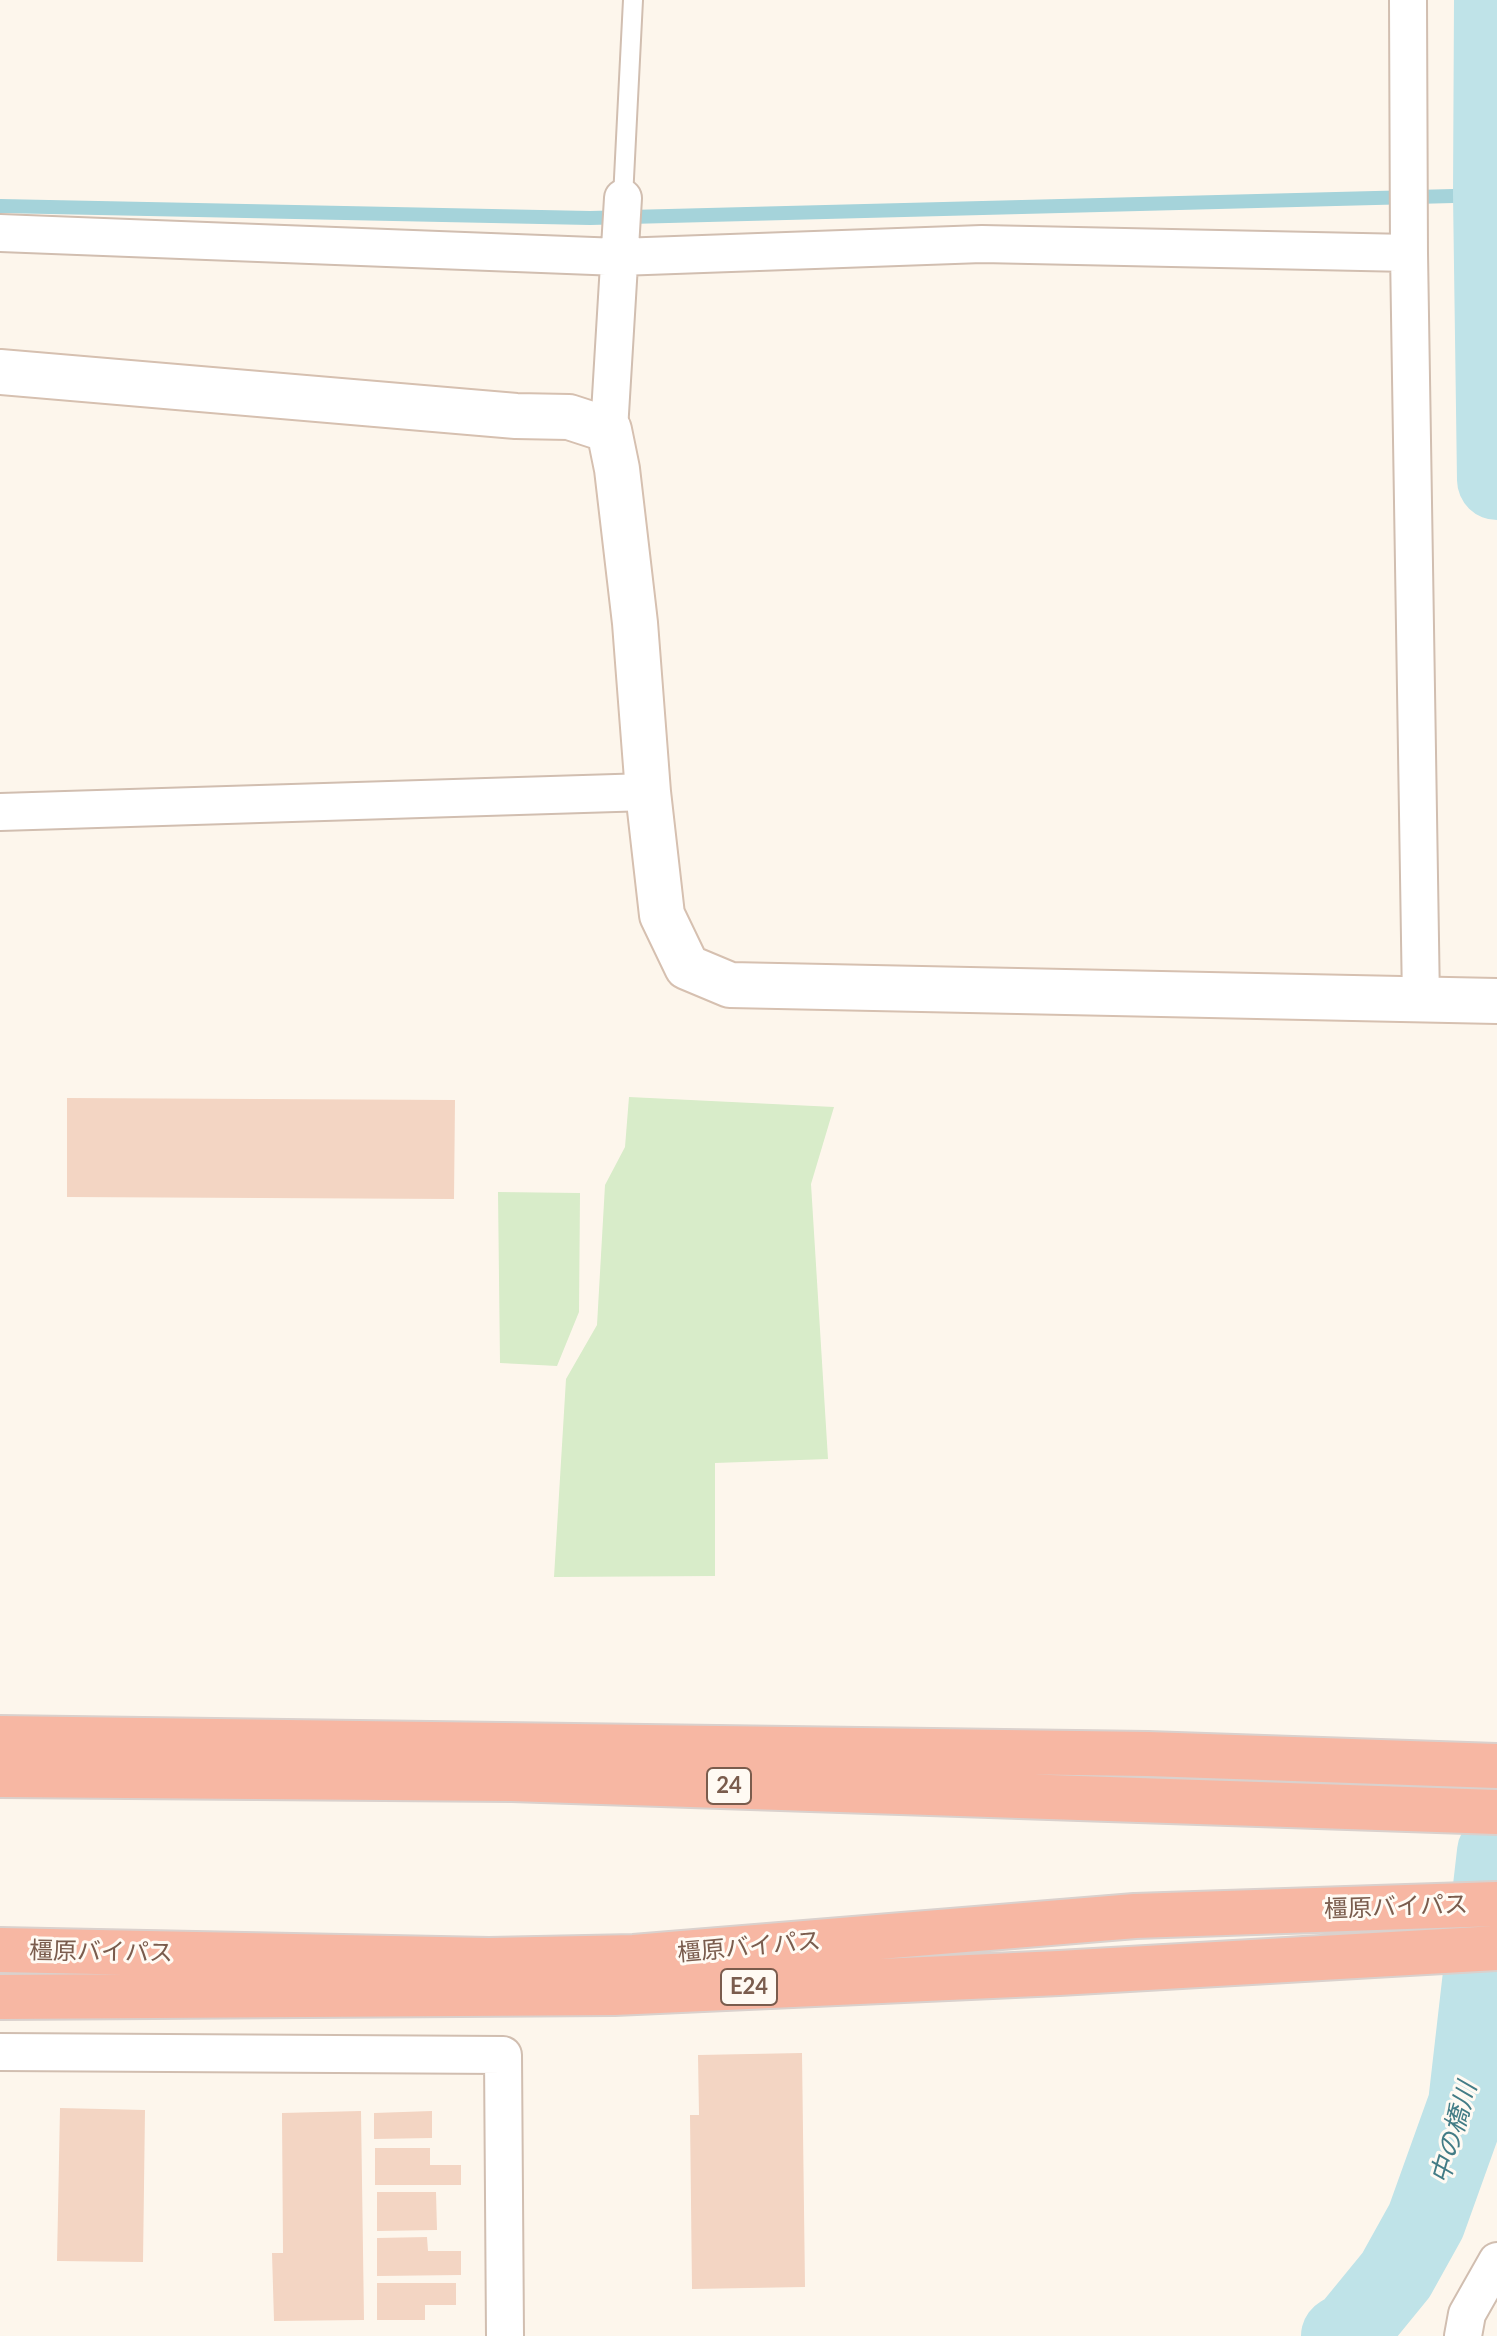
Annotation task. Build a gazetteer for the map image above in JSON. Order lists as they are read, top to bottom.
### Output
{
  "streets": {
    "highway": ["24", "橿原バイパス", "E24"]
  },
  "water": ["中の橋川"]
}
